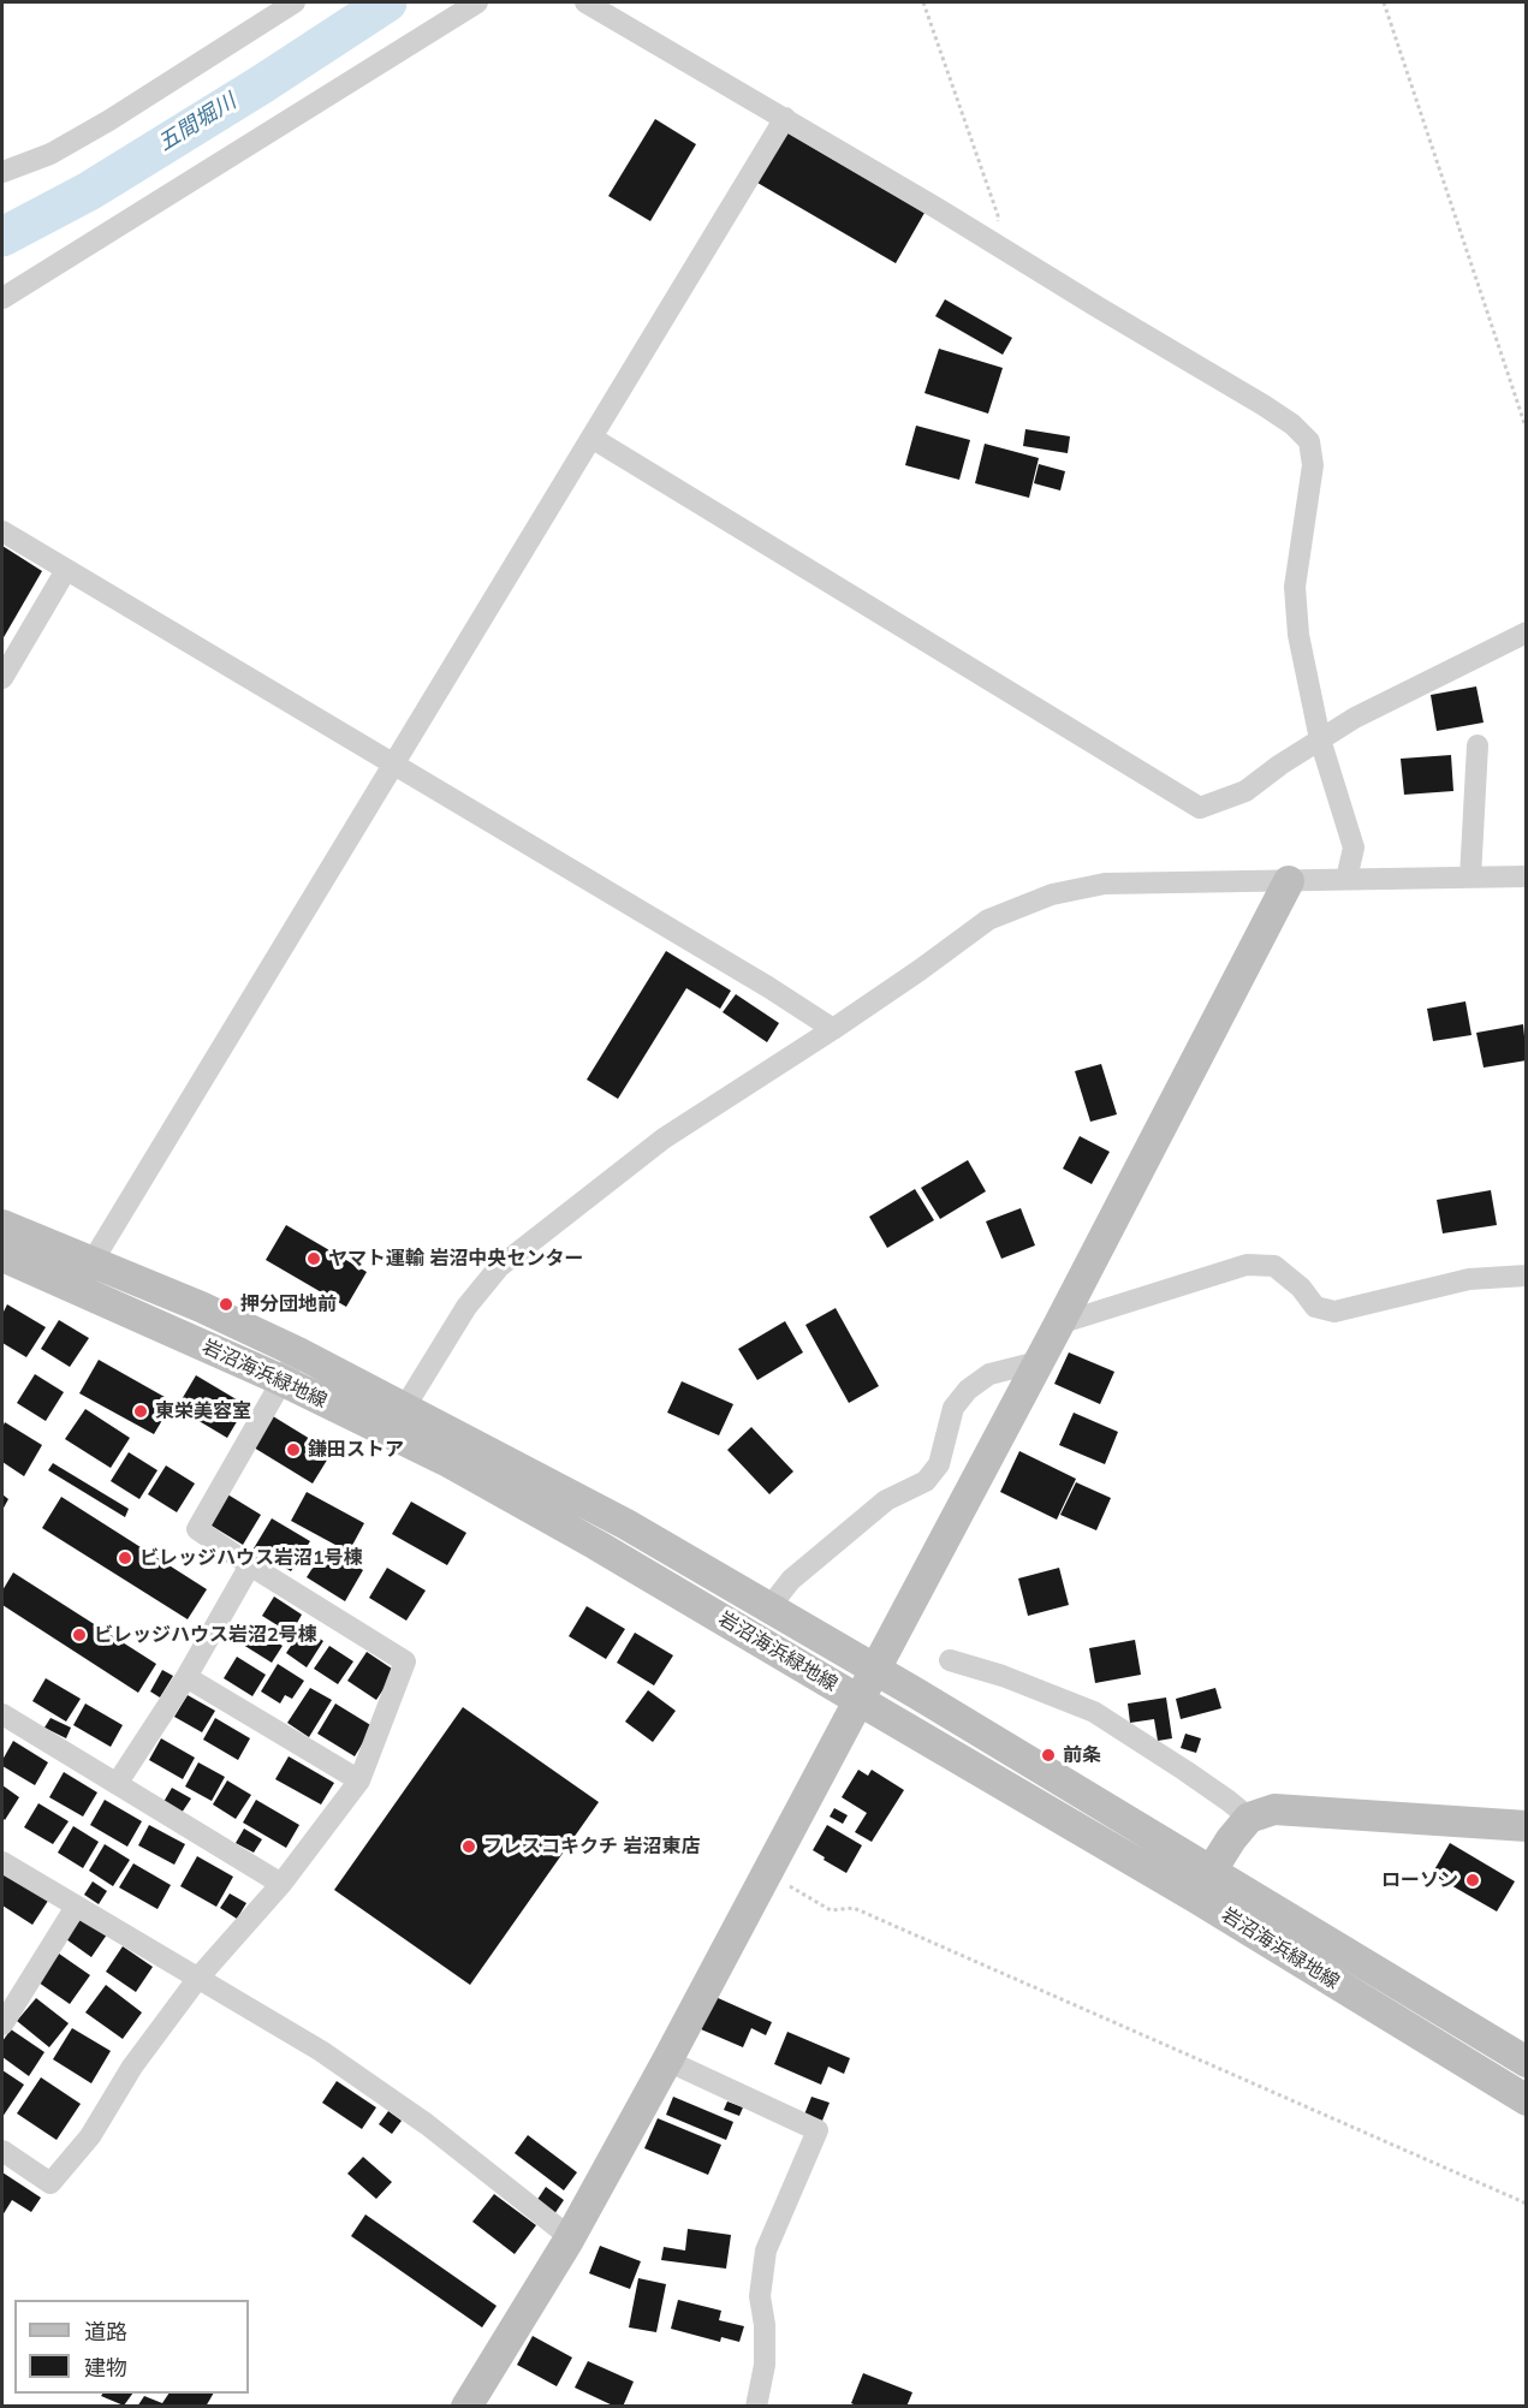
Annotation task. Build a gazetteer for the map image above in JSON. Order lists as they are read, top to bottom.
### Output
{
  "streets": {
    "main road": ["岩沼海浜緑地線"]
  },
  "water": ["五間堀川"],
  "places": [
    "ヤマト運輸 岩沼中央センター",
    "押分団地前",
    "東栄美容室",
    "鎌田ストア",
    "ビレッジハウス岩沼1号棟",
    "ビレッジハウス岩沼2号棟",
    "前条",
    "フレスコキクチ 岩沼東店",
    "ローソン"
  ],
  "legend": ["道路", "建物"]
}
